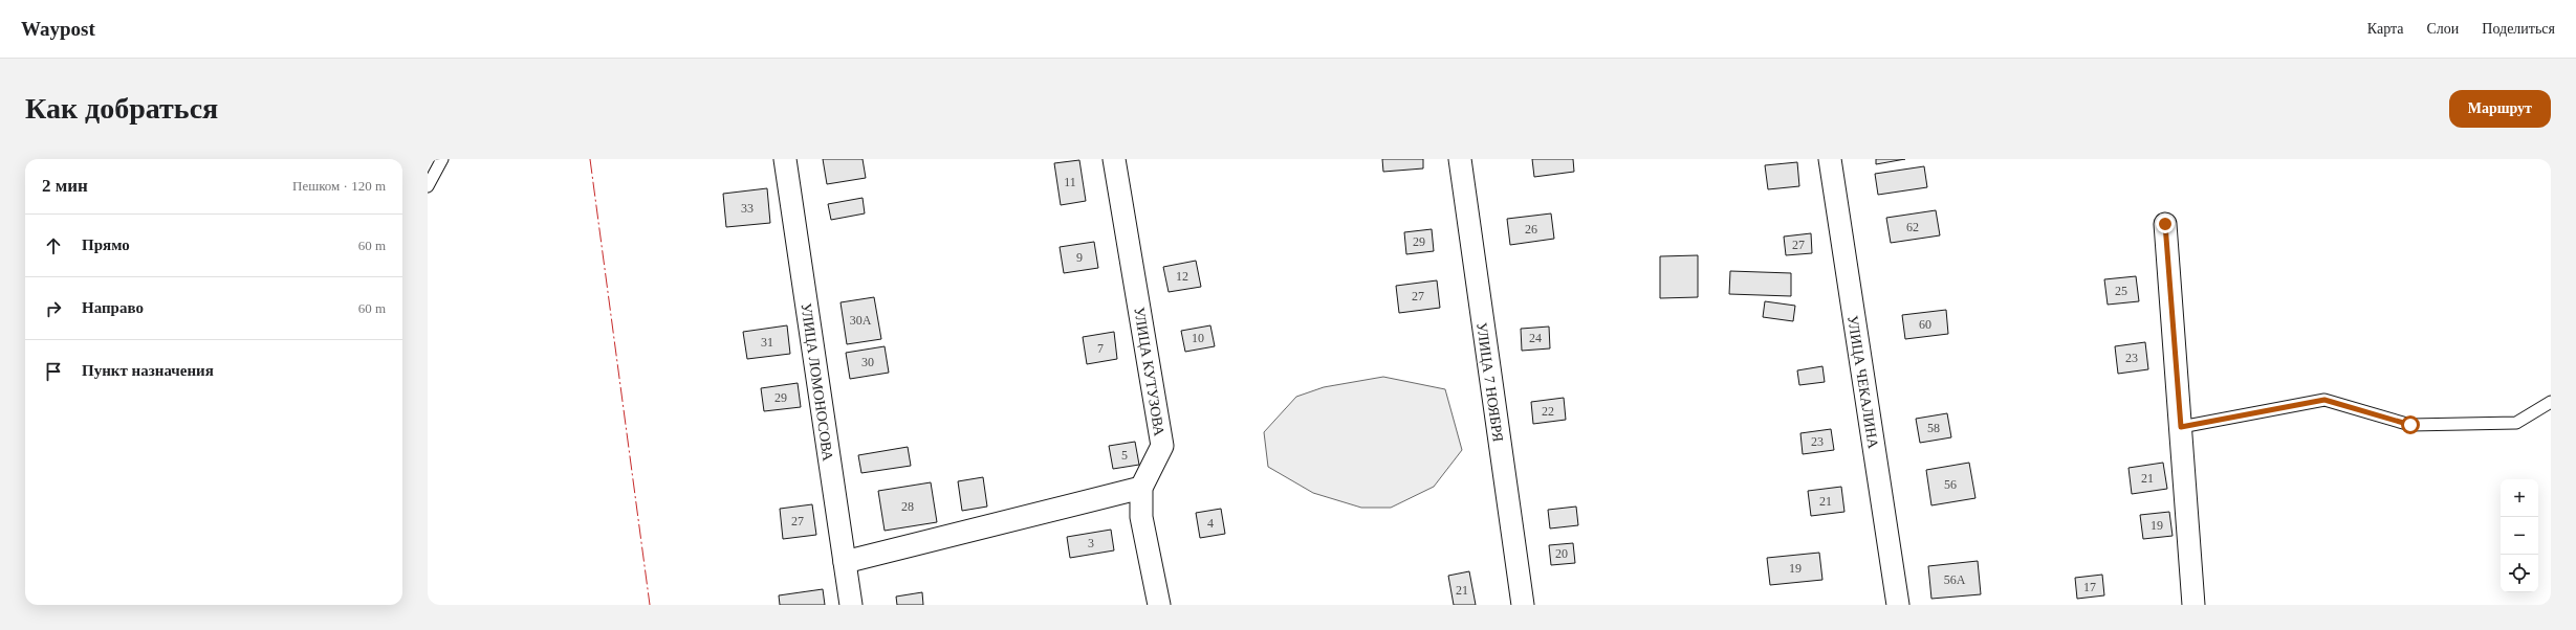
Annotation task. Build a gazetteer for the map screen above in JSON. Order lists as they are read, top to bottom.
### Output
{
  "streets": {
    "street": [
      "УЛИЦА КУТУЗОВА",
      "УЛИЦА ЛОМОНОСОВА",
      "УЛИЦА 7 НОЯБРЯ",
      "УЛИЦА ЧЕКАЛИНА"
    ]
  },
  "house_numbers": [
    "11",
    "33",
    "62",
    "26",
    "29",
    "27",
    "9",
    "12",
    "25",
    "27",
    "30А",
    "60",
    "10",
    "24",
    "31",
    "7",
    "23",
    "30",
    "29",
    "22",
    "58",
    "23",
    "5",
    "21",
    "56",
    "21",
    "28",
    "27",
    "4",
    "19",
    "3",
    "20",
    "19",
    "56А",
    "17",
    "21"
  ],
  "page": {
    "header": "Waypost",
    "nav": ["Карта", "Слои", "Поделиться"],
    "buttons": "Маршрут",
    "title": "Как добраться",
    "heading": ["2 мин", "Пешком · 120 m"],
    "list": [
      ["Прямо", "60 m"],
      ["Направо", "60 m"],
      "Пункт назначения"
    ],
    "map_buttons": ["+", "−"]
  }
}
